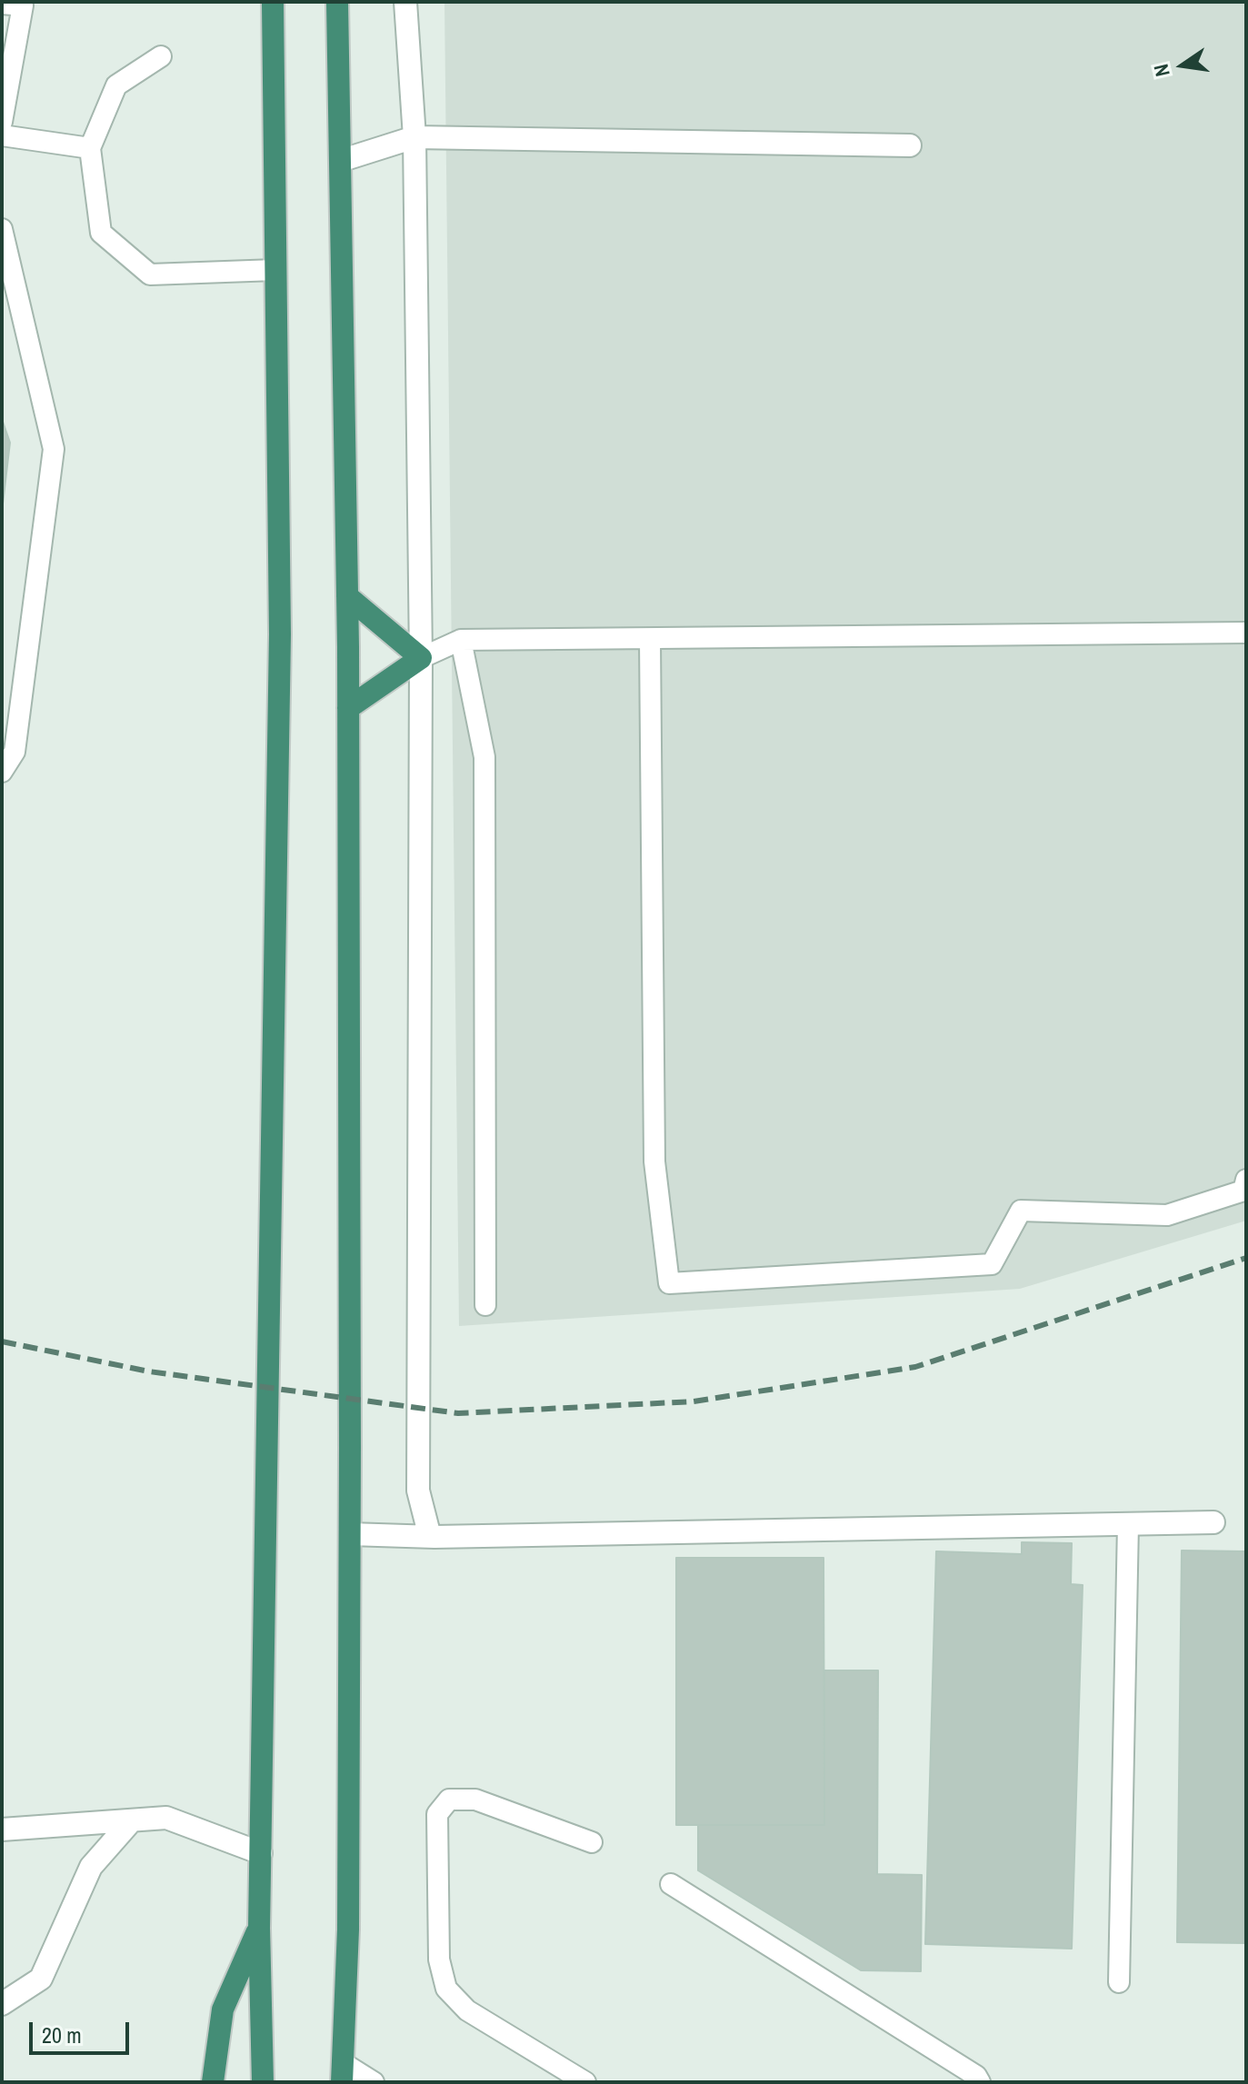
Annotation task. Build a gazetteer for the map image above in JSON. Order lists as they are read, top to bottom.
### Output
{
  "scale_bar": "20 m",
  "north": "left"
}
